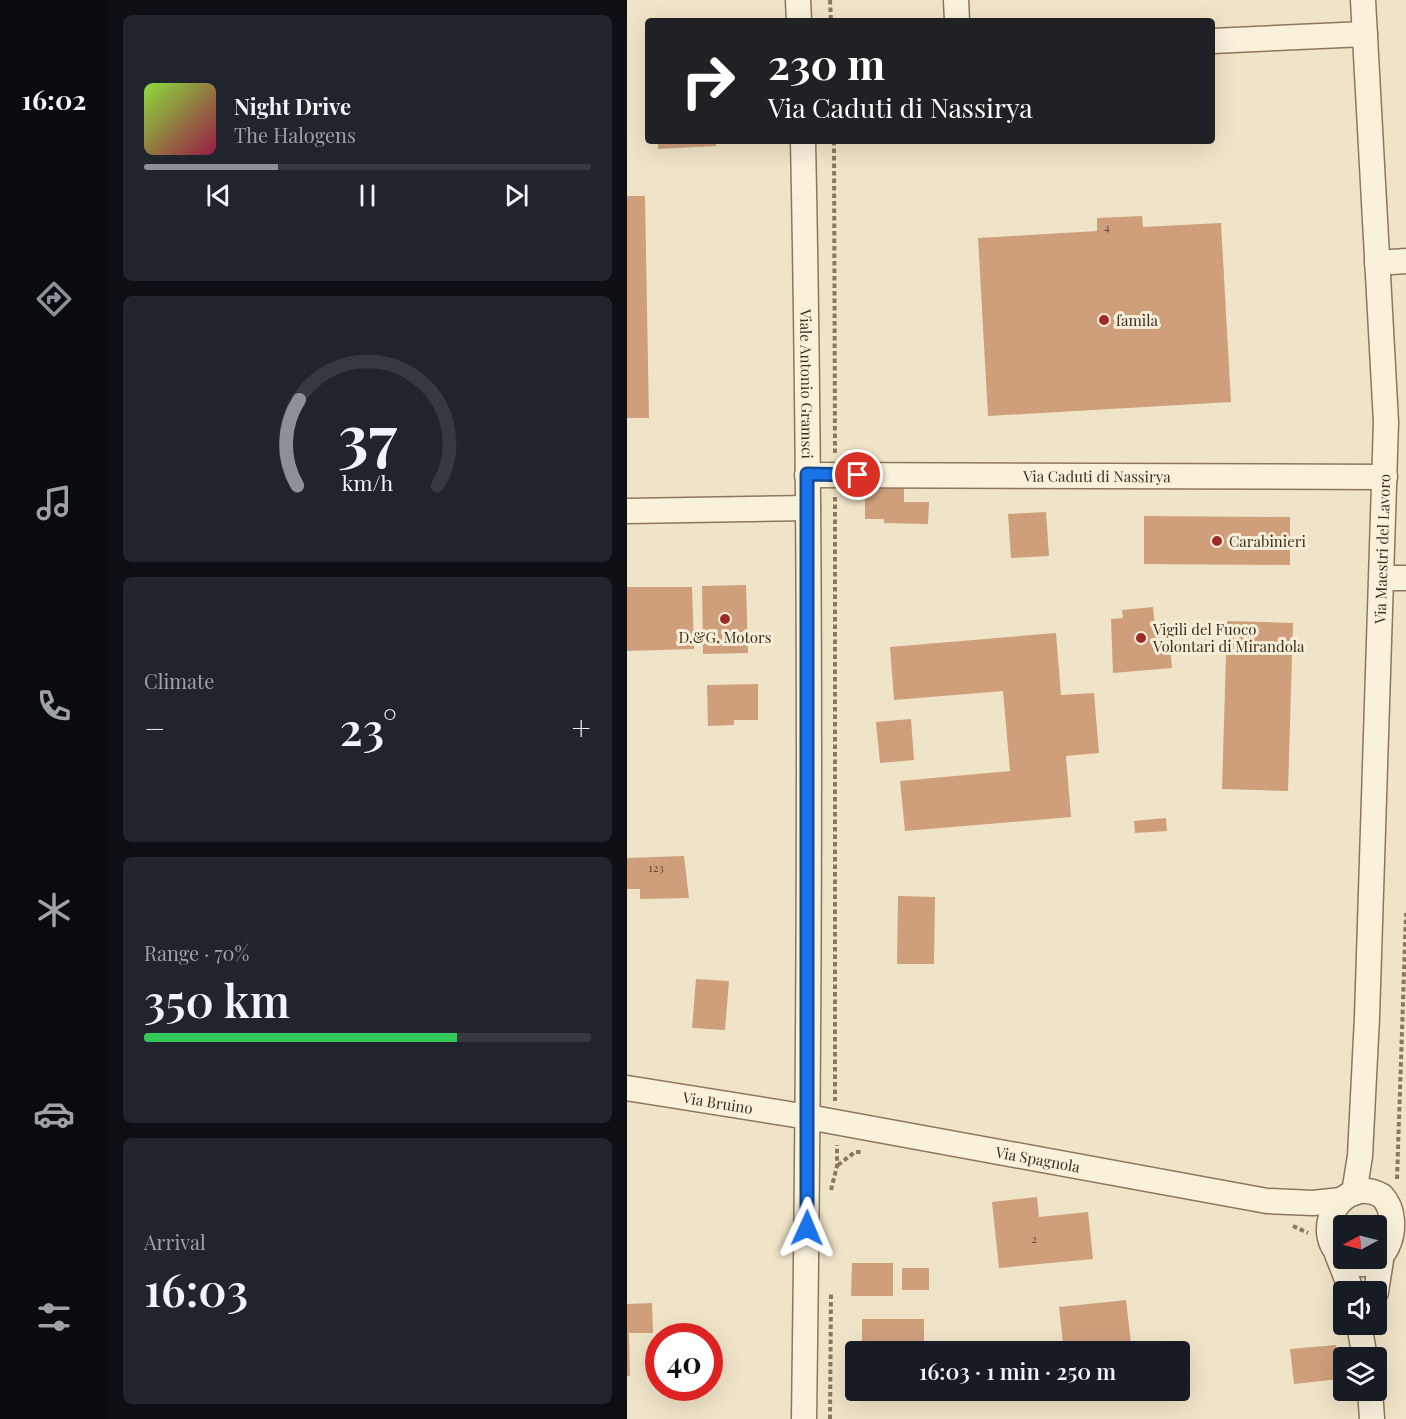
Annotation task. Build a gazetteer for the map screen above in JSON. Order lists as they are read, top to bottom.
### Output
{
  "streets": {
    "street": [
      "Viale Antonio Gramsci",
      "Via Caduti di Nassirya",
      "Via Maestri del Lavoro",
      "Via Bruino",
      "Via Spagnola"
    ]
  },
  "crossings": [
    ["Viale Antonio Gramsci", "Via Caduti di Nassirya"],
    ["Viale Antonio Gramsci", "Via Bruino"],
    ["Viale Antonio Gramsci", "Via Spagnola"],
    ["Via Caduti di Nassirya", "Via Maestri del Lavoro"],
    ["Via Maestri del Lavoro", "Via Spagnola"],
    ["Via Bruino", "Via Spagnola"]
  ],
  "places": [
    "famila",
    "Carabinieri",
    "D.&G. Motors",
    "Vigili del Fuoco Volontari di Mirandola"
  ],
  "house_numbers": ["4", "123", "2"],
  "north": "left",
  "page": {
    "tabs": "16:02",
    "turn": ["230 m", "Via Caduti di Nassirya"],
    "song": ["Night Drive", "The Halogens"],
    "tile": [
      "Climate",
      ["Range · 70%", "350 km"],
      ["Arrival", "16:03"]
    ],
    "heat": ["−", "23°", "+"],
    "limit": "40",
    "trip": "16:03 · 1 min · 250 m",
    "gauge": ["37", "km/h"]
  }
}
